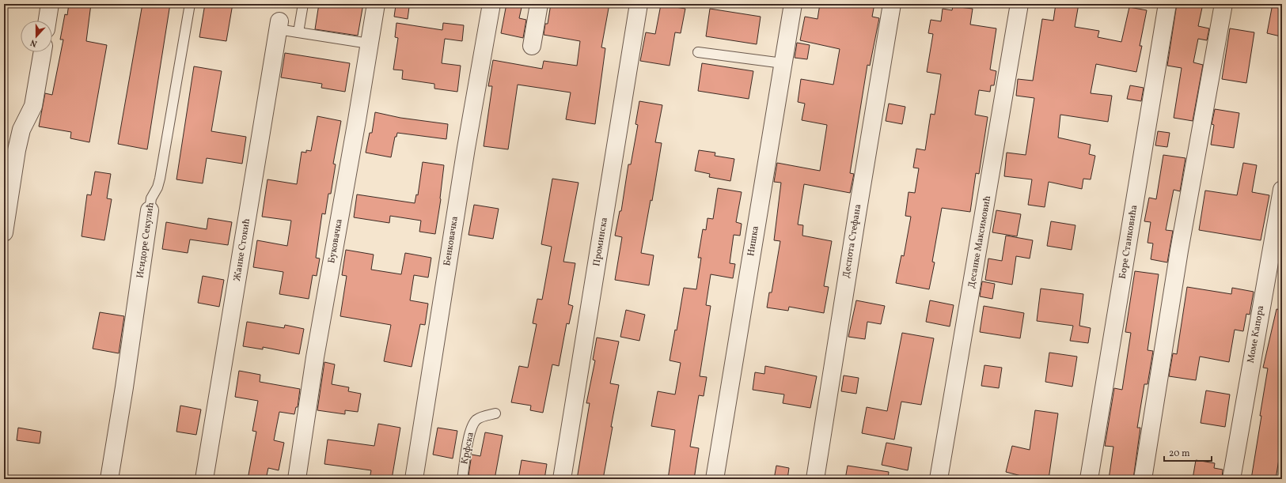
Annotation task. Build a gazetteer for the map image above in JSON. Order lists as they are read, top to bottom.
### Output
{
  "streets": {
    "street": [
      "Исидоре Секулић",
      "Буковачка",
      "Бенковачка",
      "Нишка",
      "Деспота Стефана",
      "Проминска",
      "Десанке Максимовић",
      "Боре Станковића",
      "Жанке Стокић",
      "Моме Капора"
    ],
    "lane": ["Крфска"]
  },
  "scale_bar": "20 m",
  "north": "bottom"
}
